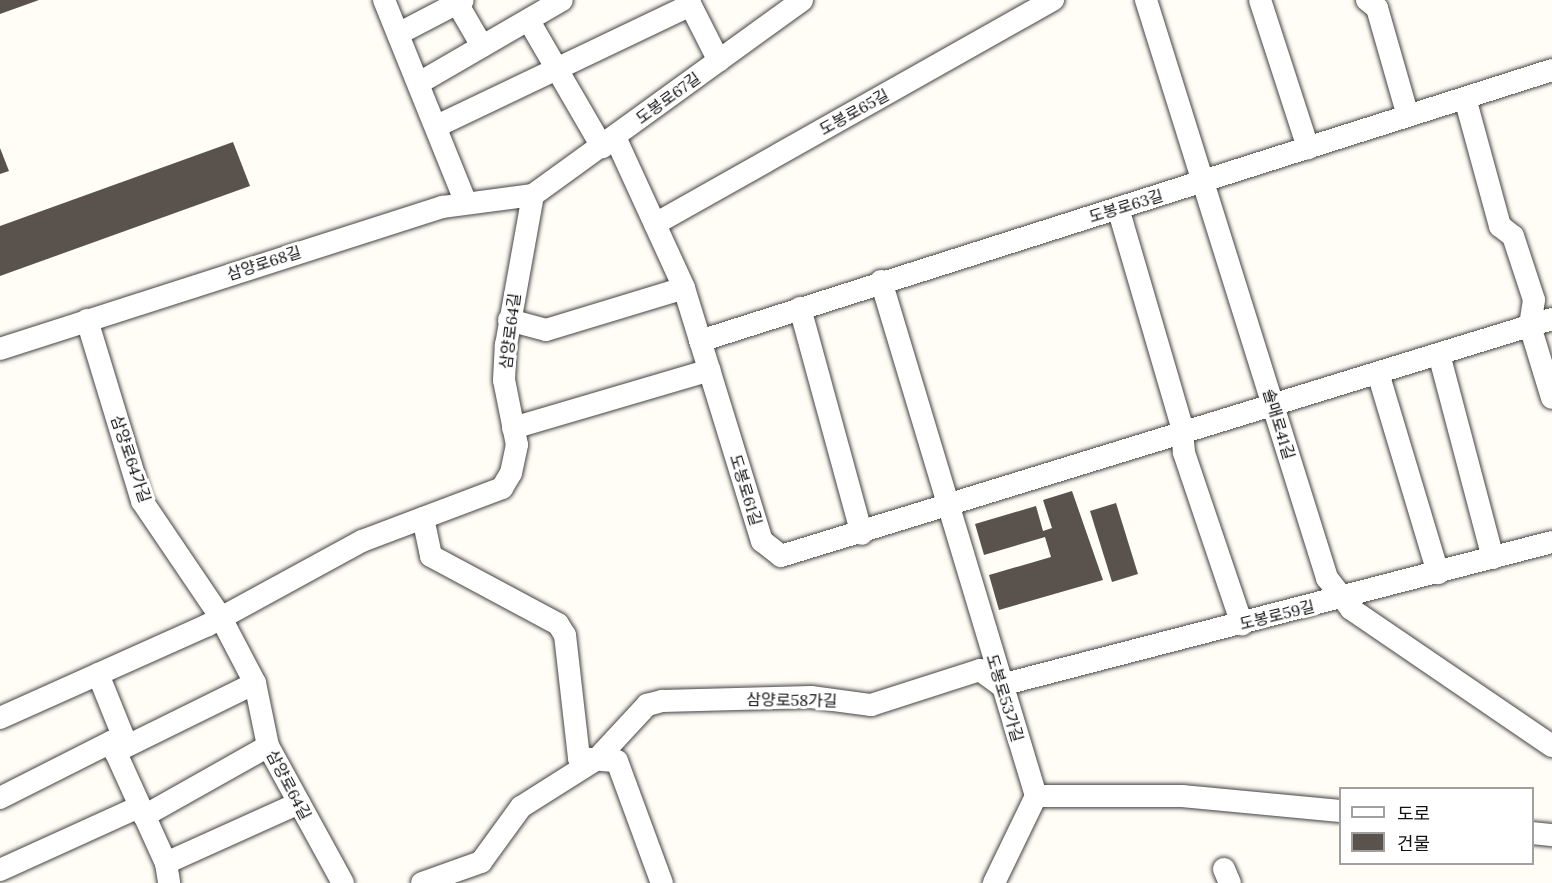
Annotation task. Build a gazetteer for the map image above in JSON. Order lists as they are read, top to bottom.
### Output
{
  "streets": {
    "street": [
      "도봉로67길",
      "도봉로65길",
      "도봉로63길",
      "삼양로68길",
      "삼양로64길",
      "솔매로41길",
      "삼양로64가길",
      "도봉로61길",
      "도봉로59길",
      "도봉로53가길",
      "삼양로58가길"
    ]
  },
  "crossings": [
    ["도봉로67길", "삼양로68길"],
    ["도봉로67길", "삼양로64길"],
    ["도봉로67길", "도봉로61길"],
    ["도봉로65길", "도봉로61길"],
    ["도봉로63길", "솔매로41길"],
    ["도봉로63길", "도봉로61길"],
    ["삼양로68길", "삼양로64길"],
    ["삼양로68길", "삼양로64가길"],
    ["삼양로64길", "삼양로64가길"],
    ["솔매로41길", "도봉로61길"],
    ["솔매로41길", "도봉로59길"],
    ["도봉로61길", "도봉로53가길"],
    ["도봉로59길", "도봉로53가길"],
    ["도봉로59길", "삼양로58가길"],
    ["도봉로53가길", "삼양로58가길"]
  ],
  "legend": ["도로", "건물"]
}
